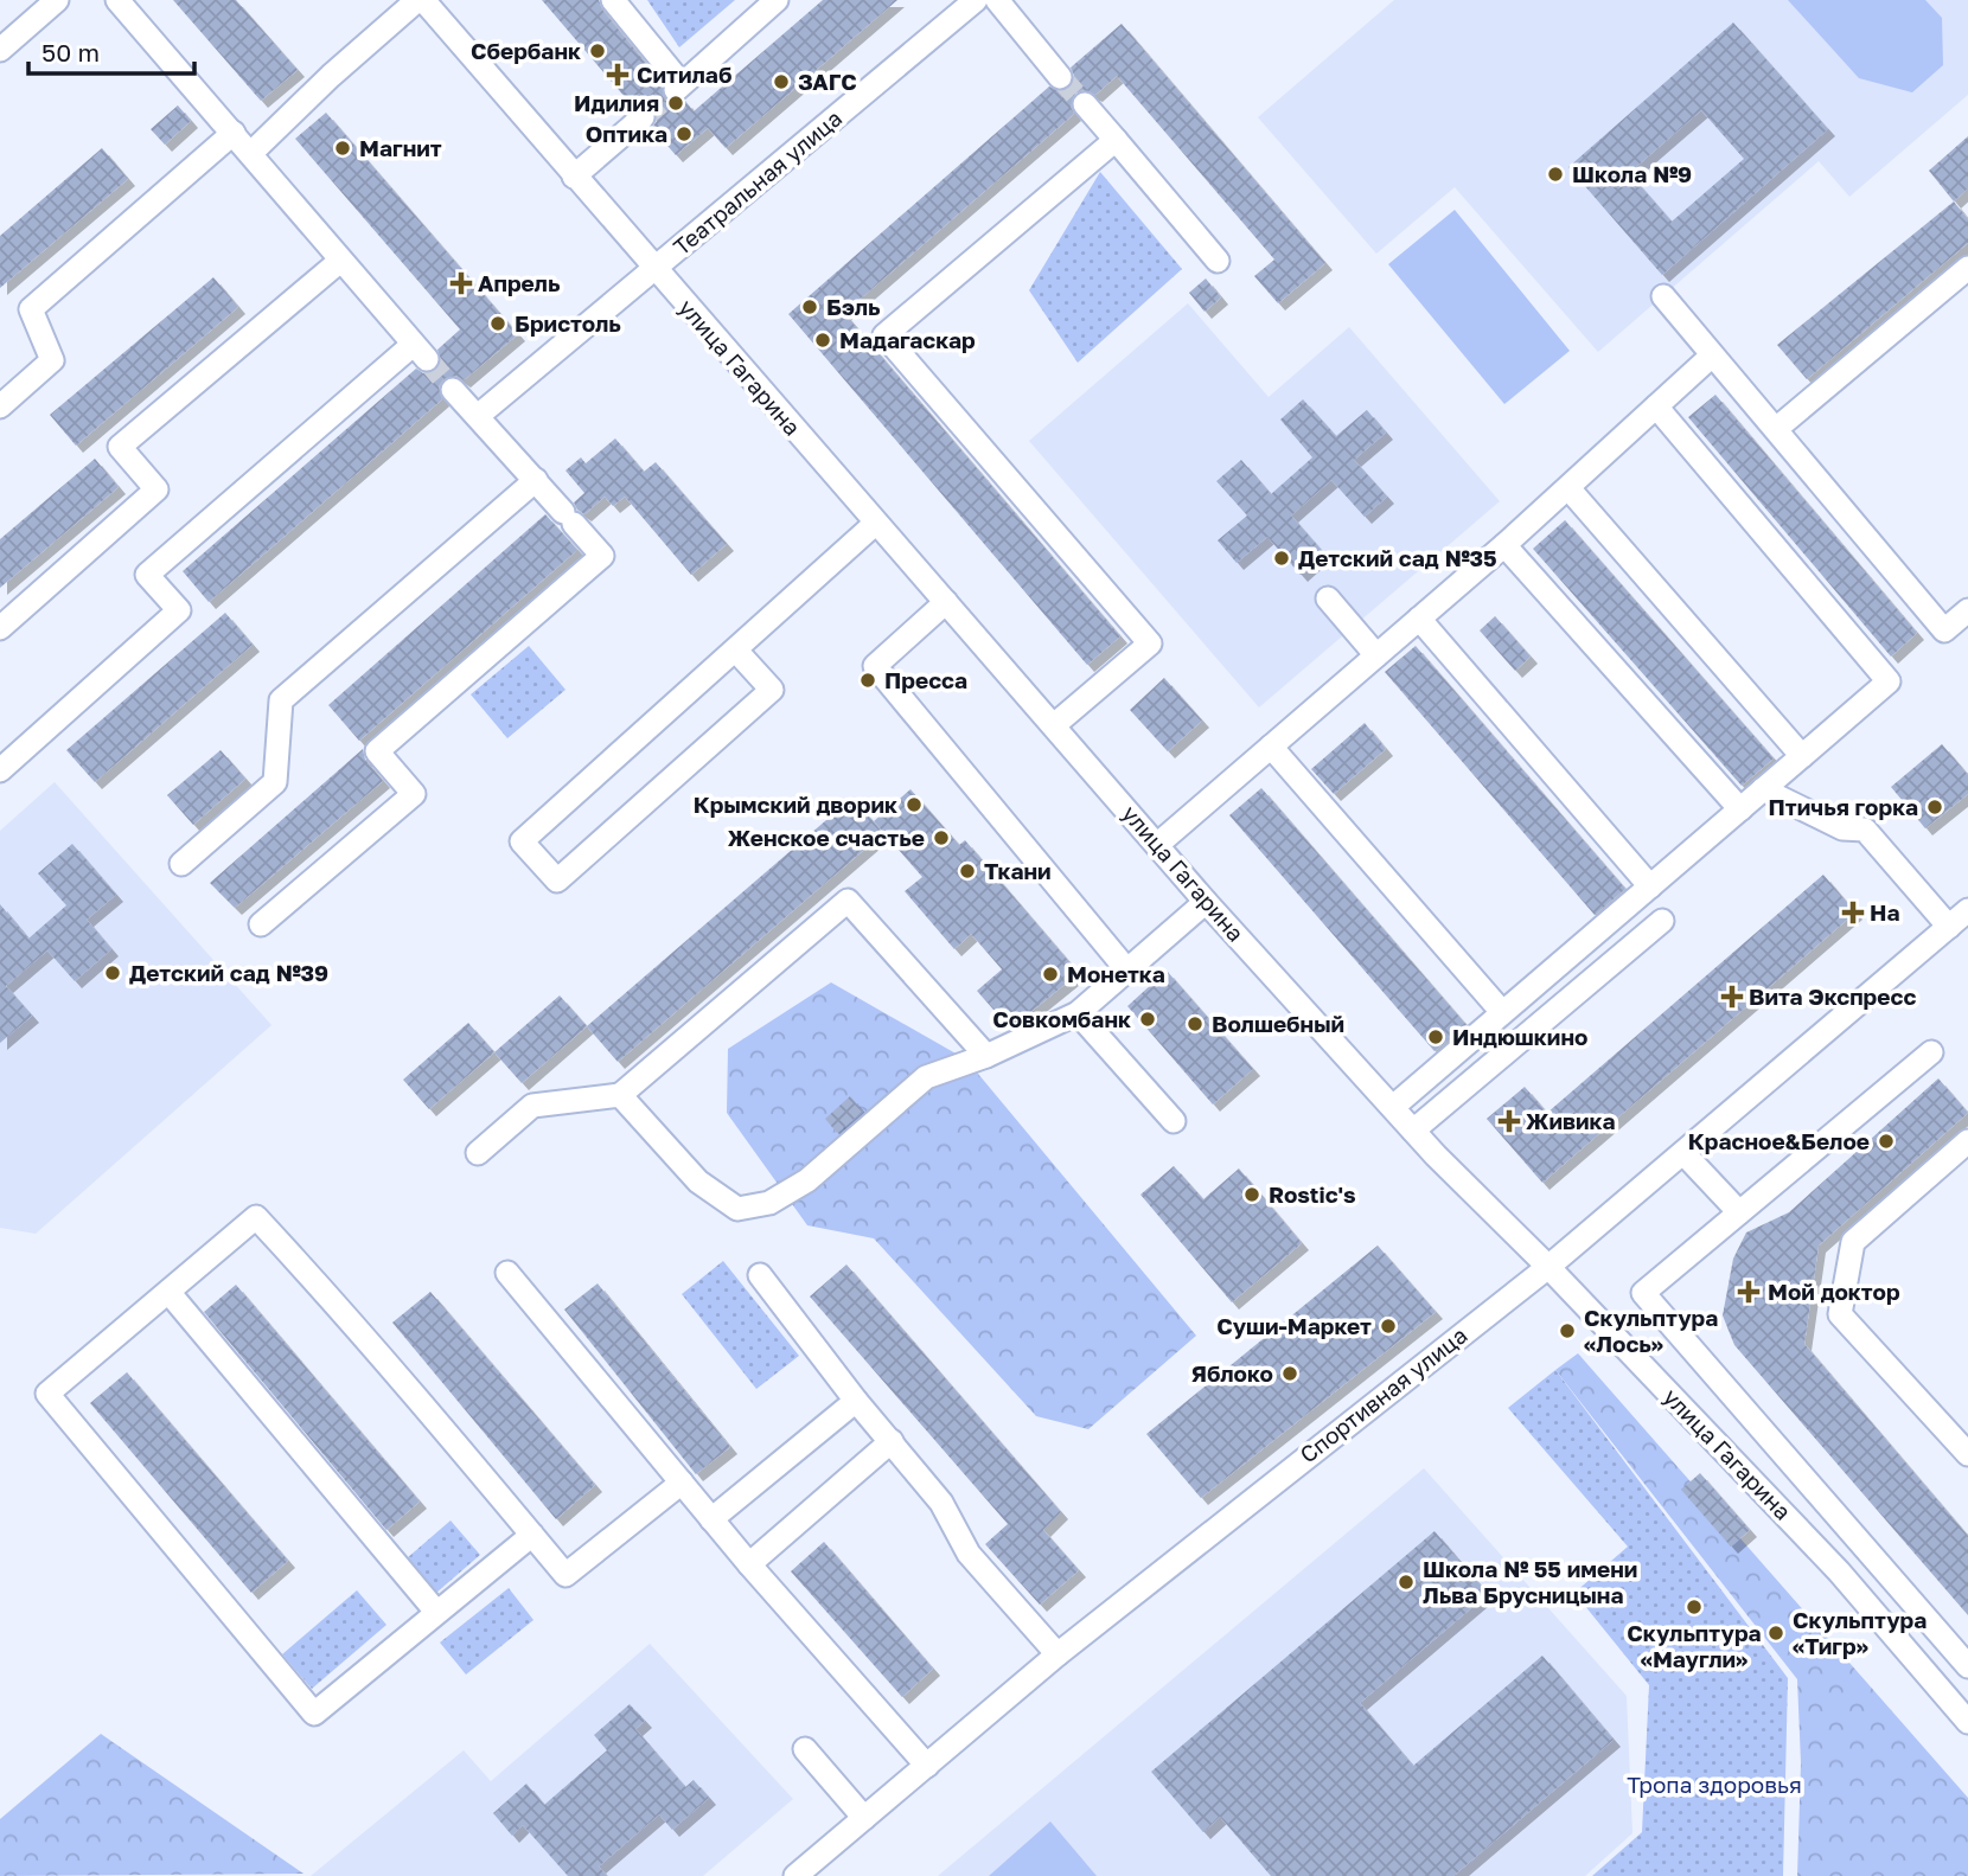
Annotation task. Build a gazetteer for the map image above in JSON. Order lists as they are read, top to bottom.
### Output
{
  "streets": {
    "street": ["Театральная улица", "улица Гагарина", "Спортивная улица"]
  },
  "crossings": [
    ["Театральная улица", "улица Гагарина"],
    ["улица Гагарина", "Спортивная улица"]
  ],
  "parks": ["Тропа здоровья"],
  "places": {
    "other": [
      "Сбербанк",
      "ЗАГС",
      "Идилия",
      "Оптика",
      "Магнит",
      "Школа №9",
      "Бэль",
      "Бристоль",
      "Мадагаскар",
      "Детский сад №35",
      "Пресса",
      "Крымский дворик",
      "Птичья горка",
      "Женское счастье",
      "Ткани",
      "Детский сад №39",
      "Монетка",
      "Совкомбанк",
      "Волшебный",
      "Индюшкино",
      "Красное&Белое",
      "Rostic's",
      "Суши-Маркет",
      "Скульптура «Лось»",
      "Яблоко",
      "Школа № 55 имени Льва Брусницына",
      "Скульптура «Маугли»",
      "Скульптура «Тигр»"
    ],
    "health": [
      "Ситилаб",
      "Апрель",
      "На",
      "Вита Экспресс",
      "Живика",
      "Мой доктор"
    ]
  },
  "scale_bar": "50 m"
}
